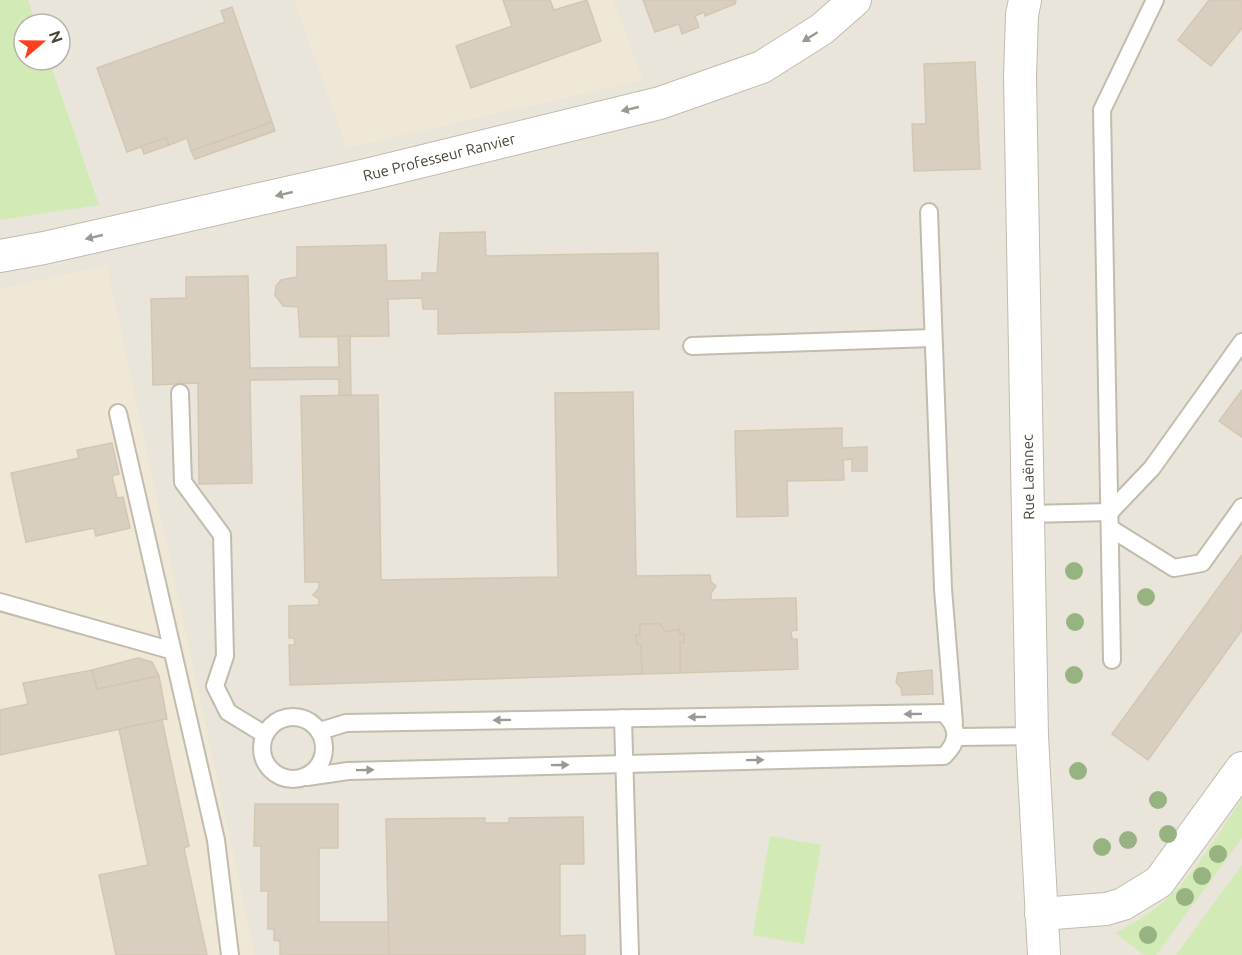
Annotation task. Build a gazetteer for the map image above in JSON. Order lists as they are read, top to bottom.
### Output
{
  "streets": {
    "street": ["Rue Professeur Ranvier", "Rue Laënnec"]
  },
  "one_way": ["Rue Professeur Ranvier"],
  "north": "right"
}
